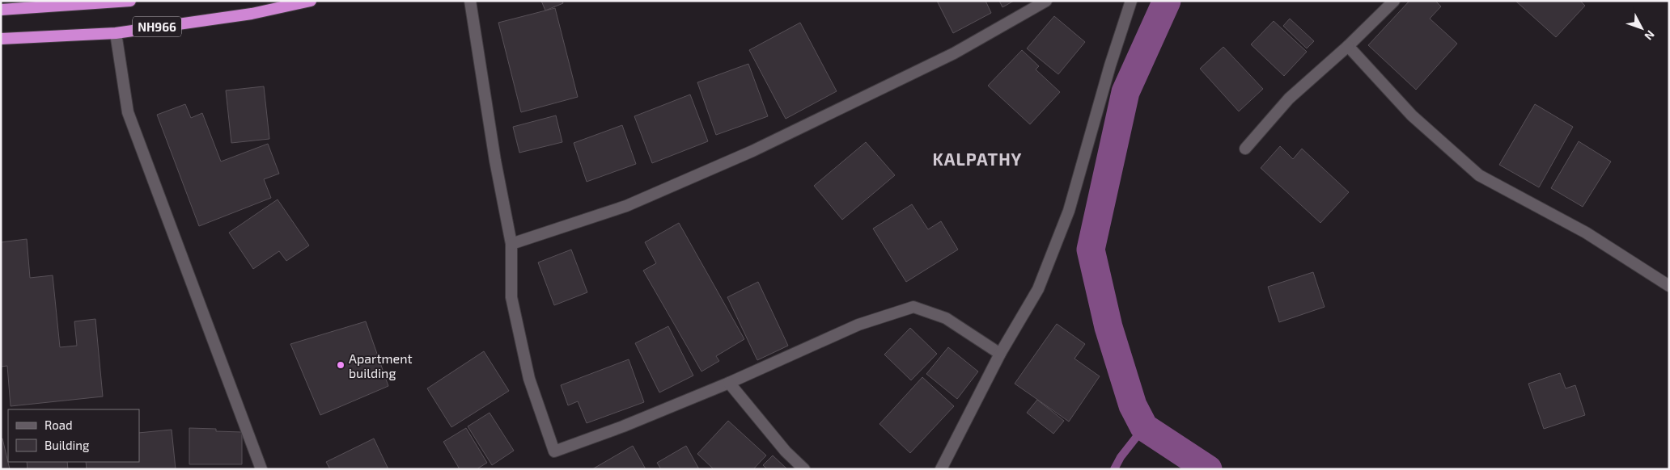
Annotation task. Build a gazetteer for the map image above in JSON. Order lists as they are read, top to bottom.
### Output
{
  "streets": {
    "highway": ["NH966"]
  },
  "districts": ["KALPATHY"],
  "places": ["Apartment building"],
  "legend": ["Road", "Building"],
  "north": "bottom right"
}
